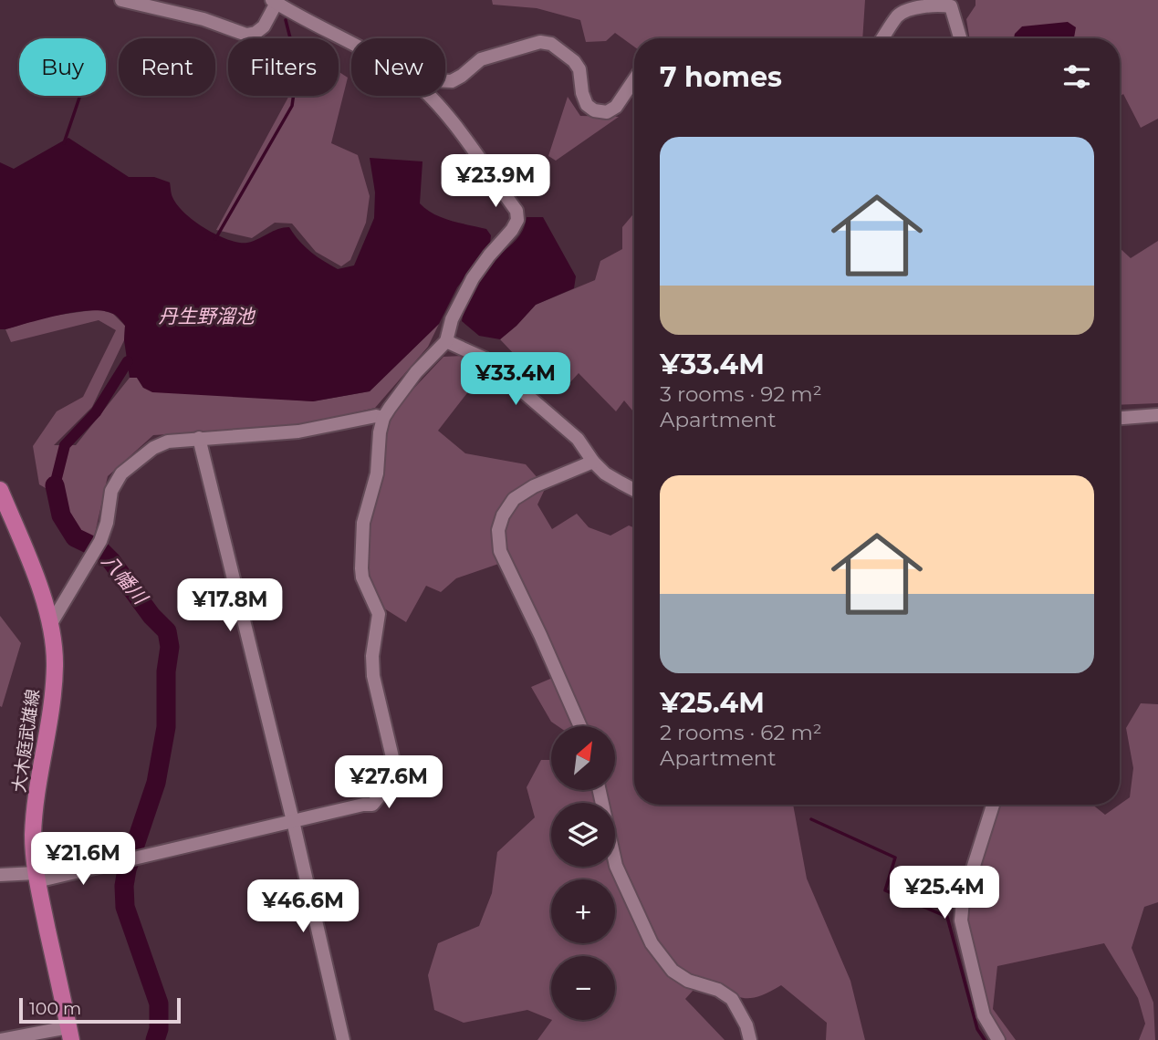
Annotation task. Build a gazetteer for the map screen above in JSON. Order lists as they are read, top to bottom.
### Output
{
  "streets": {
    "main road": ["大木庭武雄線"]
  },
  "water": ["丹生野溜池", "八幡川"],
  "scale_bar": "100 m",
  "north": "top right",
  "page": {
    "chip": [
      "Buy",
      "Rent",
      "Filters",
      "New"
    ],
    "heading": "7 homes",
    "list": [
      {
        "name": "¥33.4M",
        "note": "3 rooms · 92 m² · Apartment"
      },
      {
        "name": "¥25.4M",
        "note": "2 rooms · 62 m² · Apartment"
      }
    ],
    "price": [
      "¥23.9M",
      "¥33.4M",
      "¥17.8M",
      "¥27.6M",
      "¥21.6M",
      "¥25.4M",
      "¥46.6M"
    ],
    "map_buttons": ["+", "−"],
    "scale": "100 m"
  }
}
